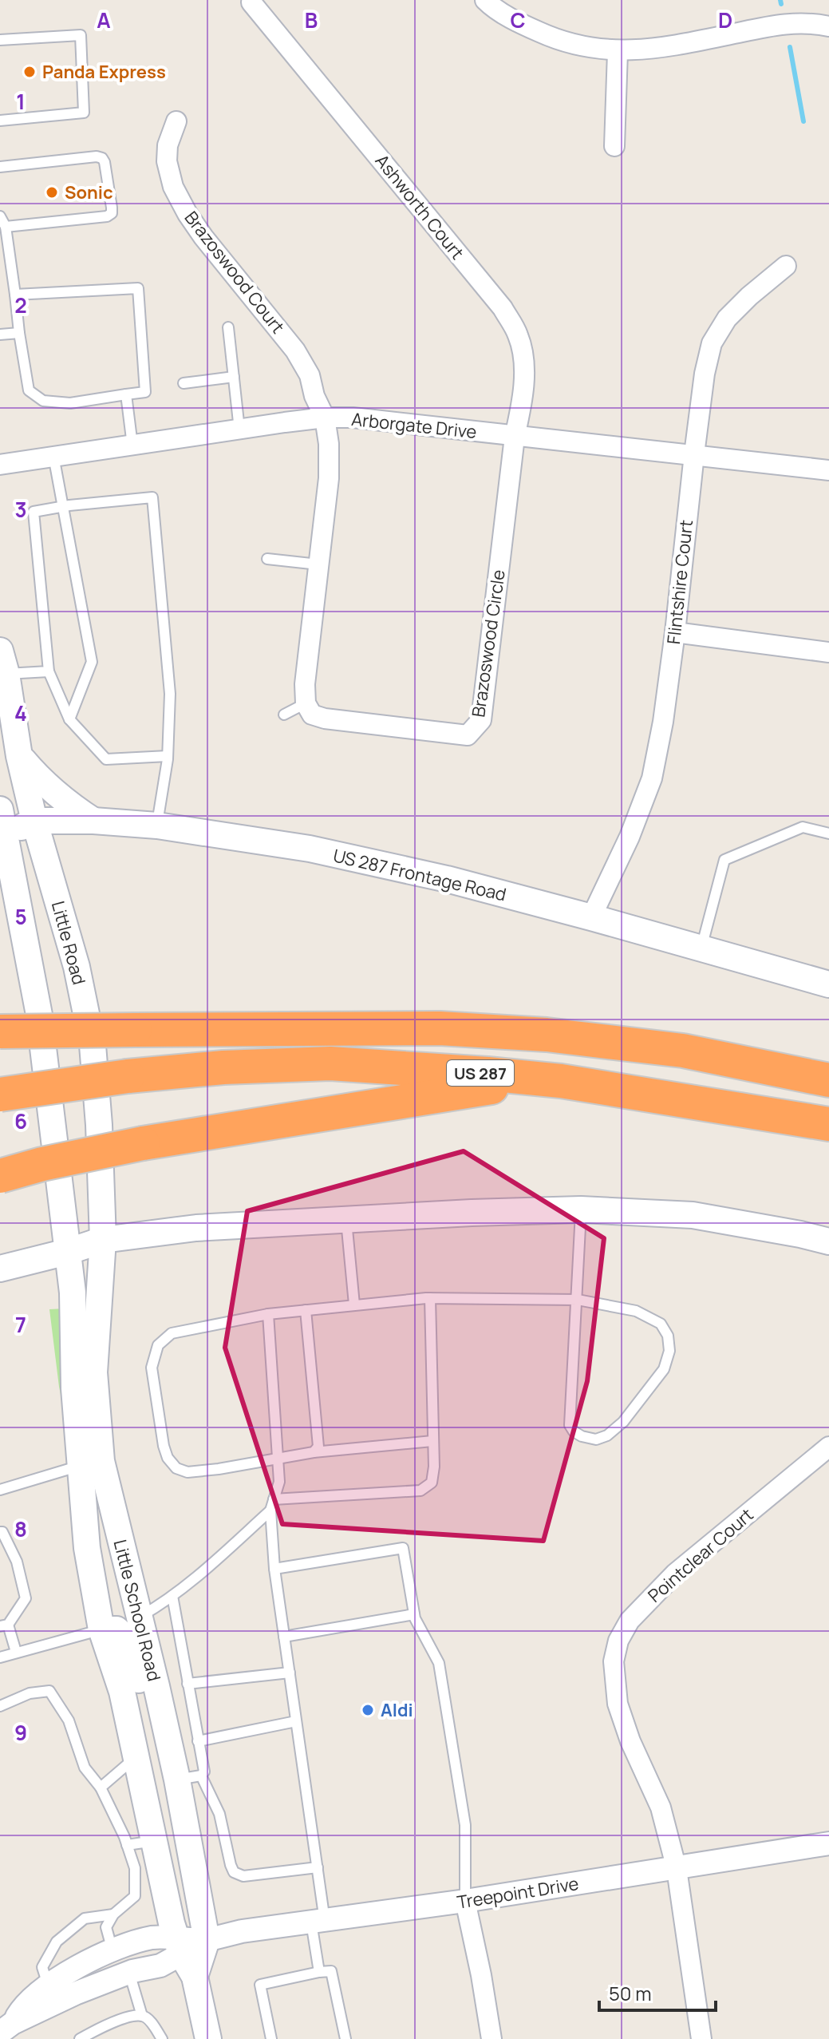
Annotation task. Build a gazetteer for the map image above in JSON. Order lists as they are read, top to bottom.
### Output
{
  "streets": {
    "highway": ["US 287"],
    "main road": ["US 287 Frontage Road", "Little Road", "Little School Road"],
    "street": [
      "Ashworth Court",
      "Brazoswood Court",
      "Arborgate Drive",
      "Flintshire Court",
      "Brazoswood Circle",
      "Pointclear Court",
      "Treepoint Drive"
    ]
  },
  "crossings": [
    ["Ashworth Court", "Arborgate Drive"],
    ["Ashworth Court", "Brazoswood Circle"],
    ["Brazoswood Court", "Arborgate Drive"],
    ["Arborgate Drive", "Flintshire Court"],
    ["Arborgate Drive", "Brazoswood Circle"],
    ["Flintshire Court", "US 287 Frontage Road"],
    ["US 287 Frontage Road", "Little Road"],
    ["Little Road", "Little School Road"],
    ["Pointclear Court", "Treepoint Drive"],
    ["Little School Road", "Treepoint Drive"]
  ],
  "places": ["Panda Express", "Sonic", "Aldi"],
  "scale_bar": "50 m",
  "grid": {
    "columns": [
      "A",
      "B",
      "C",
      "D"
    ],
    "rows": [
      "1",
      "2",
      "3",
      "4",
      "5",
      "6",
      "7",
      "8",
      "9"
    ]
  }
}
